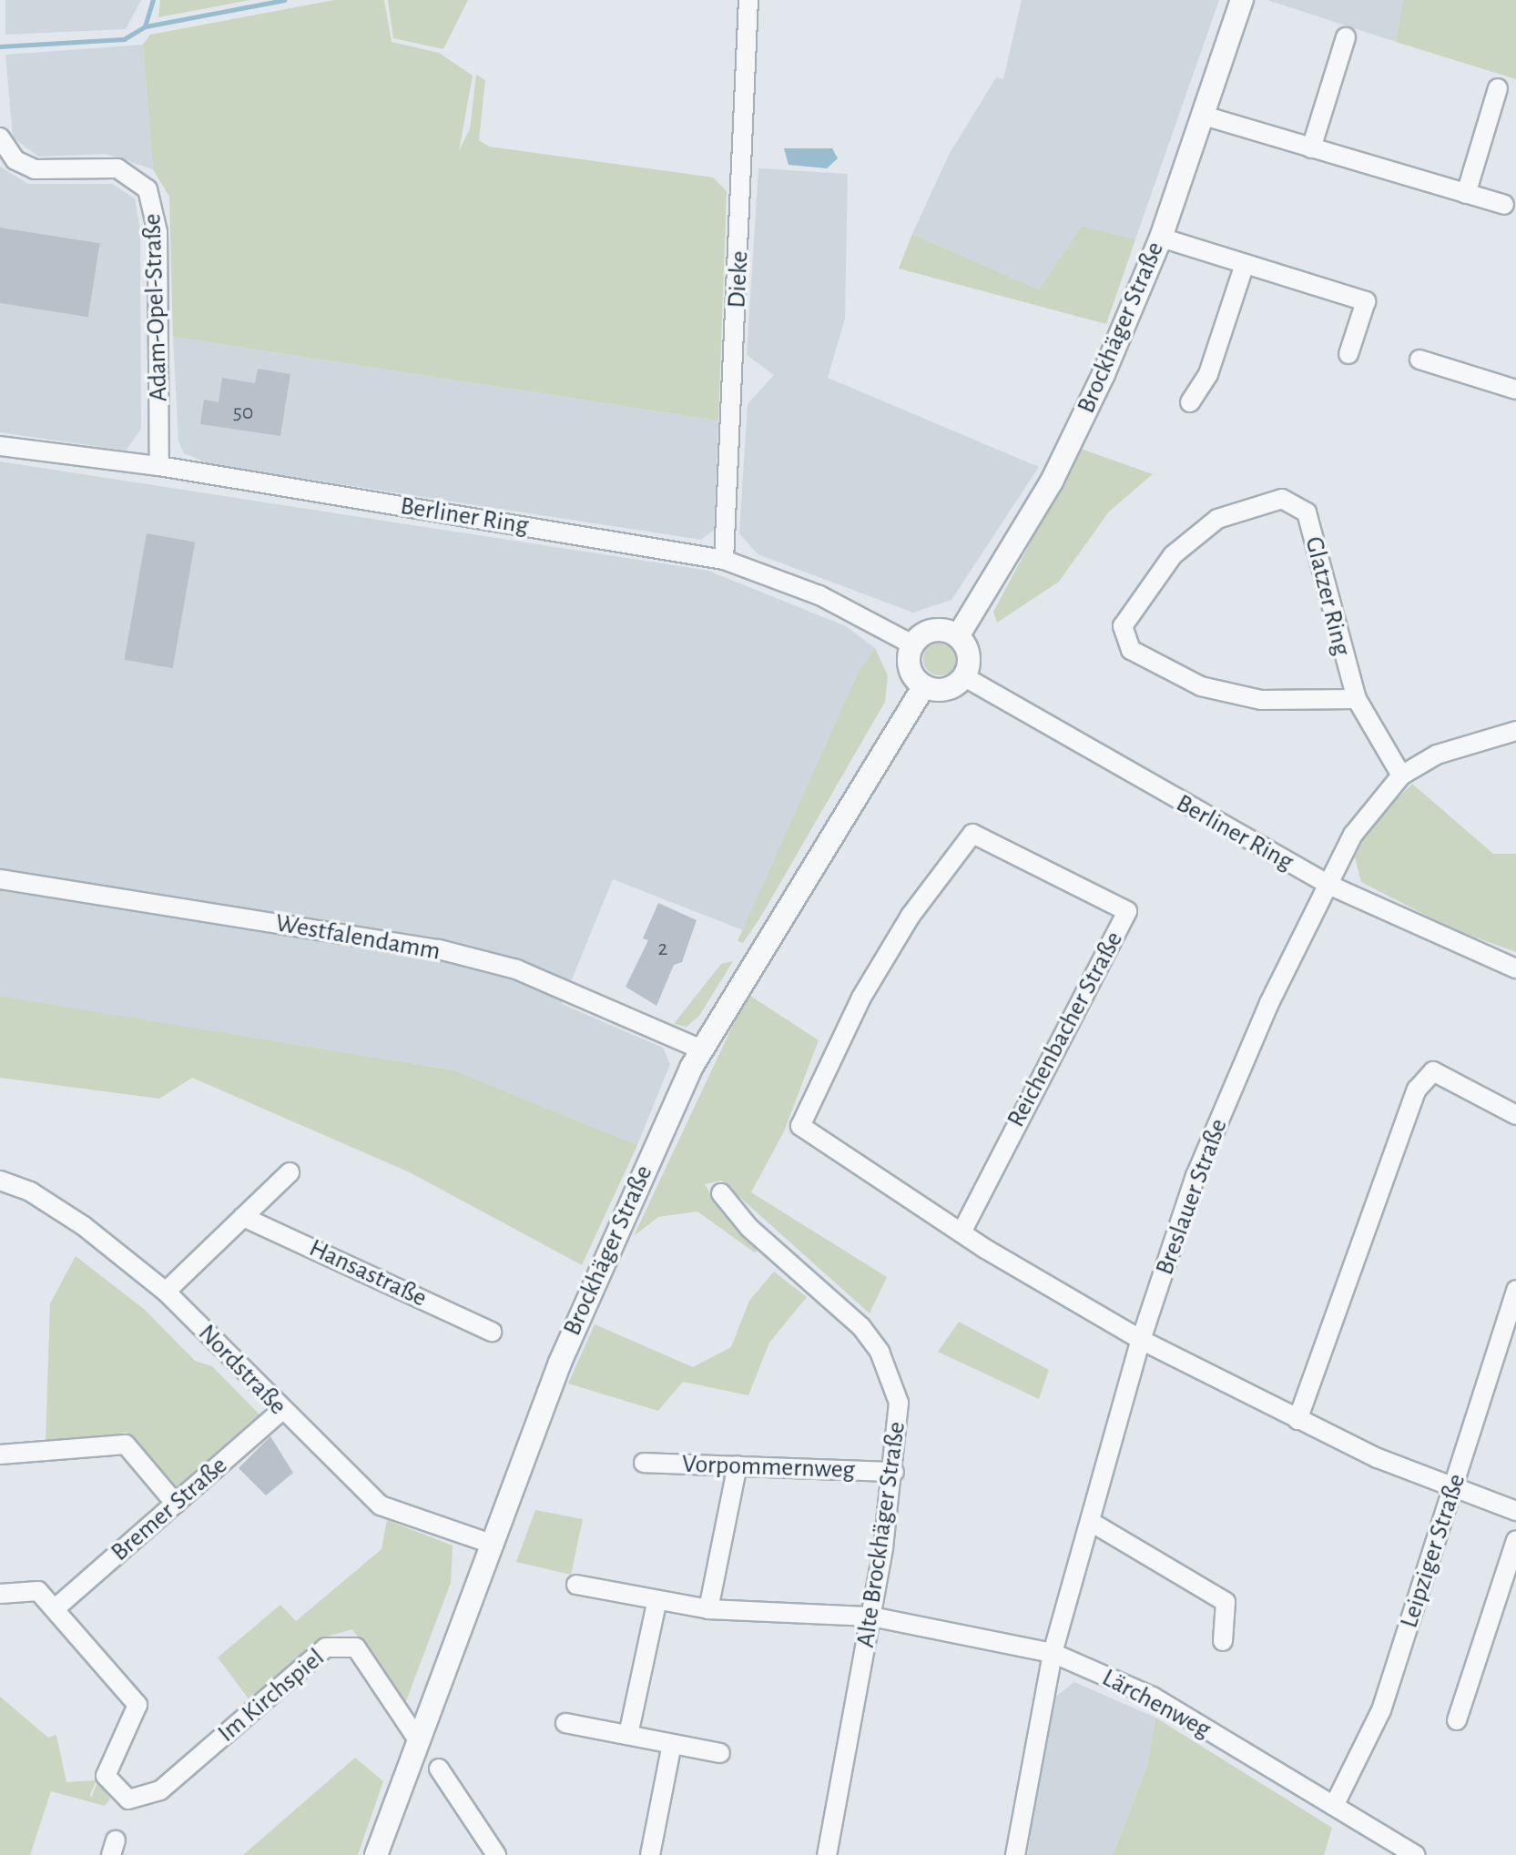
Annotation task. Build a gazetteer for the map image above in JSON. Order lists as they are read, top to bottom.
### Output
{
  "streets": {
    "street": [
      "Dieke",
      "Adam-Opel-Straße",
      "Brockhäger Straße",
      "Berliner Ring",
      "Glatzer Ring",
      "Westfalendamm",
      "Reichenbacher Straße",
      "Breslauer Straße",
      "Hansastraße",
      "Nordstraße",
      "Vorpommernweg",
      "Bremer Straße",
      "Alte Brockhäger Straße",
      "Leipziger Straße",
      "Im Kirchspiel",
      "Lärchenweg"
    ]
  },
  "crossings": [
    ["Dieke", "Berliner Ring"],
    ["Adam-Opel-Straße", "Berliner Ring"],
    ["Brockhäger Straße", "Berliner Ring"],
    ["Brockhäger Straße", "Westfalendamm"],
    ["Brockhäger Straße", "Nordstraße"],
    ["Brockhäger Straße", "Im Kirchspiel"],
    ["Berliner Ring", "Breslauer Straße"],
    ["Glatzer Ring", "Breslauer Straße"],
    ["Reichenbacher Straße", "Breslauer Straße"],
    ["Reichenbacher Straße", "Leipziger Straße"],
    ["Breslauer Straße", "Lärchenweg"],
    ["Nordstraße", "Bremer Straße"],
    ["Vorpommernweg", "Alte Brockhäger Straße"],
    ["Bremer Straße", "Im Kirchspiel"],
    ["Alte Brockhäger Straße", "Lärchenweg"],
    ["Leipziger Straße", "Lärchenweg"]
  ],
  "house_numbers": ["50", "2"]
}
